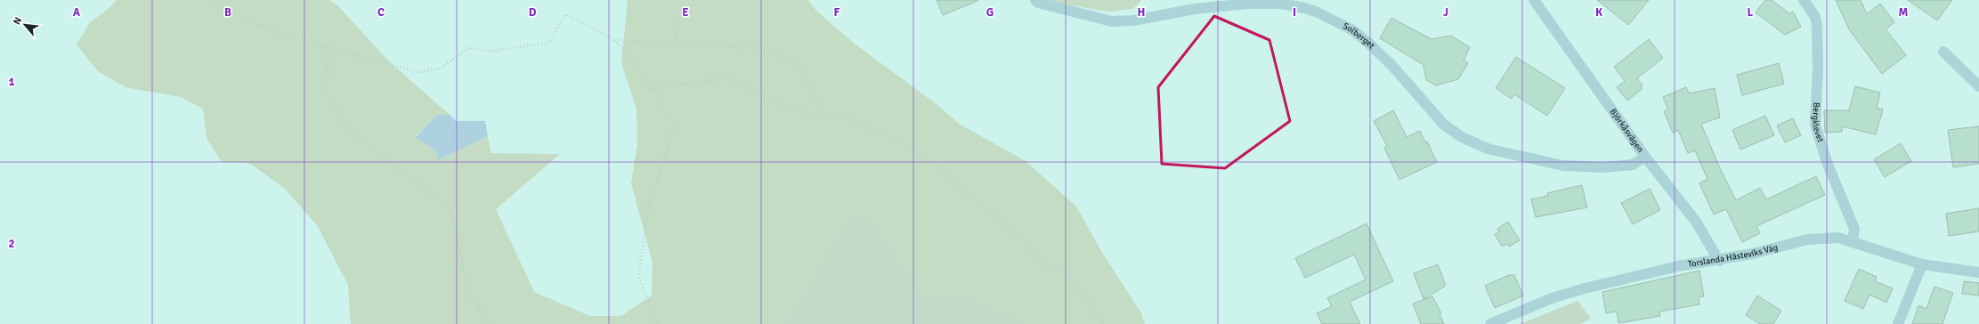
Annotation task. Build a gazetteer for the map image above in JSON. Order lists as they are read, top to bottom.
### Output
{
  "streets": {
    "street": [
      "Solberget",
      "Bergklevet",
      "Björkåsvägen",
      "Torslanda Hästeviks Väg"
    ]
  },
  "crossings": [
    ["Solberget", "Björkåsvägen"],
    ["Bergklevet", "Torslanda Hästeviks Väg"],
    ["Björkåsvägen", "Torslanda Hästeviks Väg"]
  ],
  "north": "top left",
  "grid": {
    "columns": [
      "A",
      "B",
      "C",
      "D",
      "E",
      "F",
      "G",
      "H",
      "I",
      "J",
      "K",
      "L",
      "M"
    ],
    "rows": ["1", "2"]
  }
}
